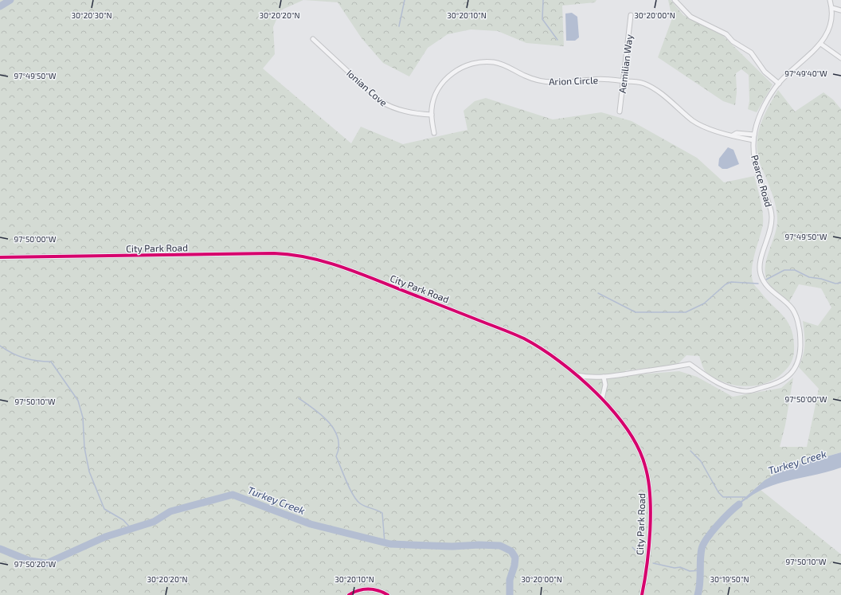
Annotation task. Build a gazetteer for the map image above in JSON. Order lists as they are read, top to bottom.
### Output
{
  "streets": {
    "street": [
      "Aemilian Way",
      "Arion Circle",
      "Ionian Cove",
      "Pearce Road",
      "City Park Road"
    ]
  },
  "crossings": [
    ["Aemilian Way", "Arion Circle"],
    ["Arion Circle", "Ionian Cove"],
    ["Arion Circle", "Pearce Road"],
    ["Pearce Road", "City Park Road"]
  ],
  "water": ["Turkey Creek"],
  "coordinates": [
    "30°20'30\"N",
    "30°20'20\"N",
    "30°20'10\"N",
    "30°20'00\"N",
    "97°49'40\"W",
    "97°49'50\"W",
    "97°50'00\"W",
    "97°50'10\"W",
    "97°50'20\"W",
    "30°19'50\"N"
  ]
}
